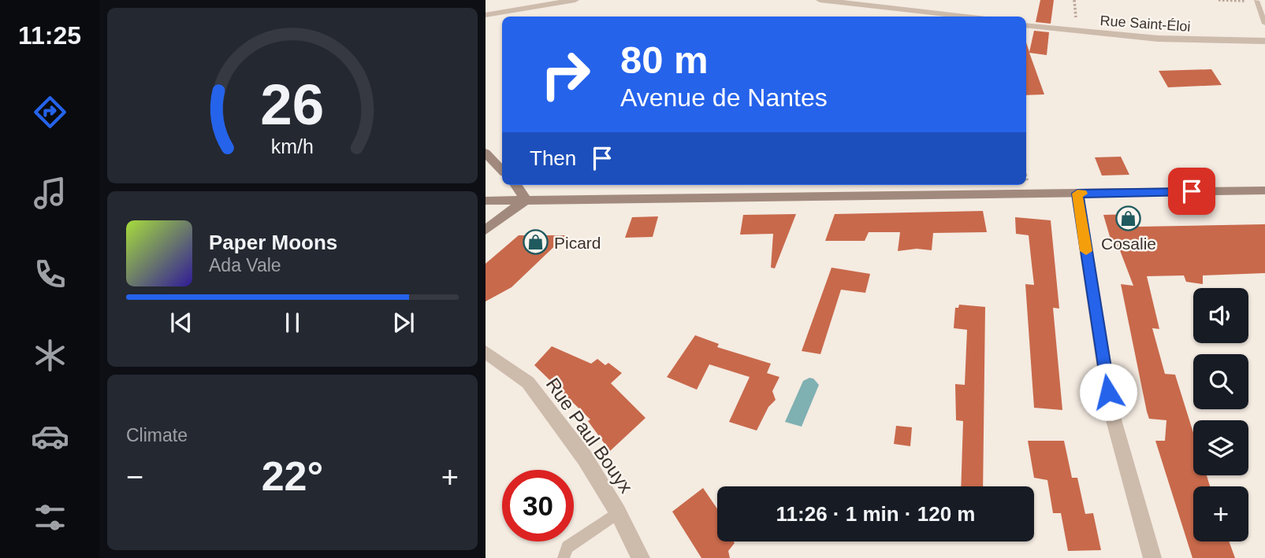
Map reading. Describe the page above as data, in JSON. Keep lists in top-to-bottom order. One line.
{"streets":{"street":["Rue Saint-Éloi","Rue Paul Bouyx"]},"places":{"shop":["Cosalie","Picard"]},"page":{"tabs":"11:25","turn":["80 m","Avenue de Nantes"],"then":"Then","song":["Paper Moons","Ada Vale"],"map_buttons":"+","tile":"Climate","heat":["−","22°","+"],"limit":"30","trip":"11:26 · 1 min · 120 m","gauge":["26","km/h"]}}
